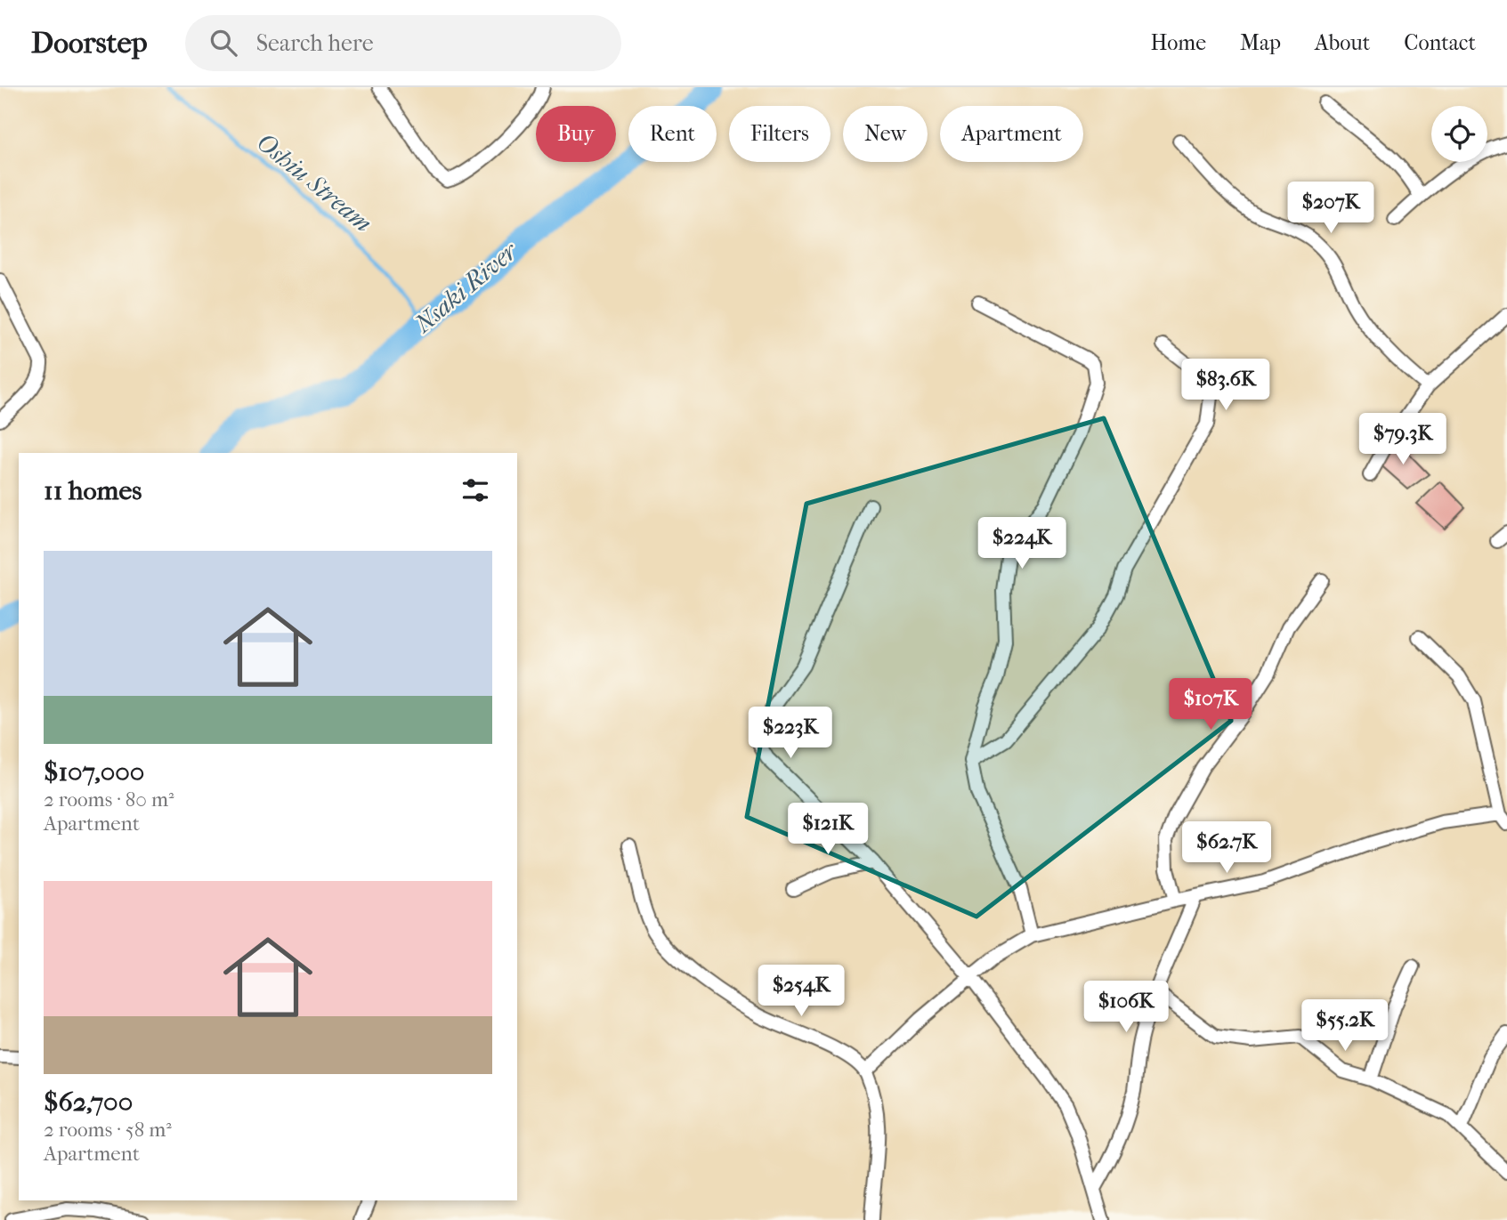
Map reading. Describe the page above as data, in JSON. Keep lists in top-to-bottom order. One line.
{"water":["Oshiu Stream","Nsaki River"],"page":{"header":"Doorstep","search":"Search here","nav":["Home","Map","About","Contact"],"chip":["Buy","Rent","Filters","New","Apartment"],"price":["$207K","$83.6K","$79.3K","$224K","$107K","$223K","$121K","$62.7K","$254K","$106K","$55.2K"],"heading":"11 homes","list":[{"name":"$107,000","note":"2 rooms · 80 m² · Apartment"},{"name":"$62,700","note":"2 rooms · 58 m² · Apartment"}]}}
